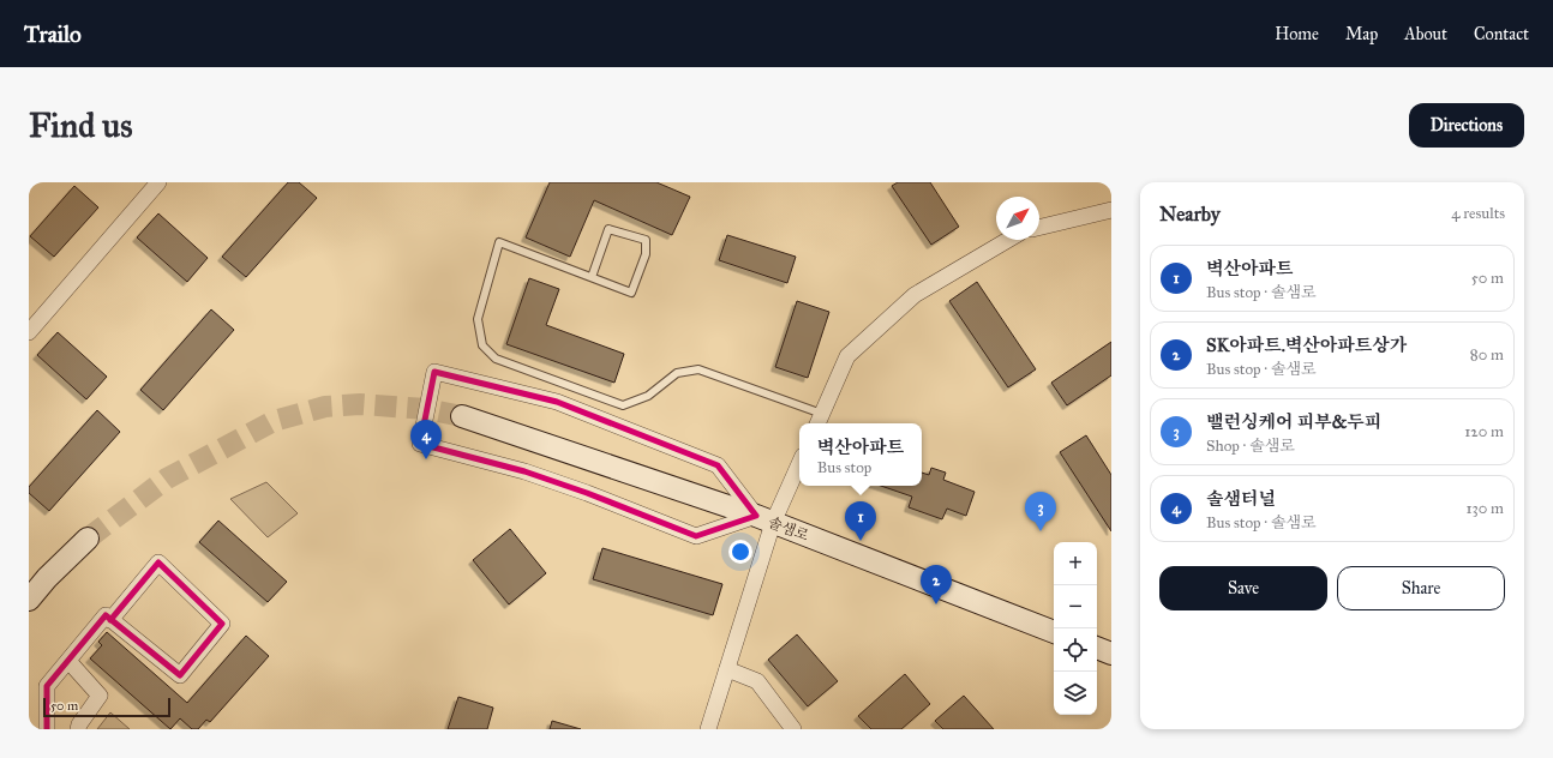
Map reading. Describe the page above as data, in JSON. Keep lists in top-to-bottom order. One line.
{"streets":{"main road":["솔샘로"]},"scale_bar":"50 m","north":"top right","page":{"header":"Trailo","nav":["Home","Map","About","Contact"],"buttons":["Directions",["Save","Share"]],"title":"Find us","heading":["Nearby","4 results"],"list":[{"mark":"1","name":"벽산아파트","note":"Bus stop · 솔샘로","value":"50 m"},{"mark":"2","name":"SK아파트.벽산아파트상가","note":"Bus stop · 솔샘로","value":"80 m"},{"mark":"3","name":"밸런싱케어 피부&두피","note":"Shop · 솔샘로","value":"120 m"},{"mark":"4","name":"솔샘터널","note":"Bus stop · 솔샘로","value":"130 m"}],"pins":["4","3","1","2"],"popup":["벽산아파트","Bus stop"],"map_buttons":["+","−"],"scale":"50 m"}}
